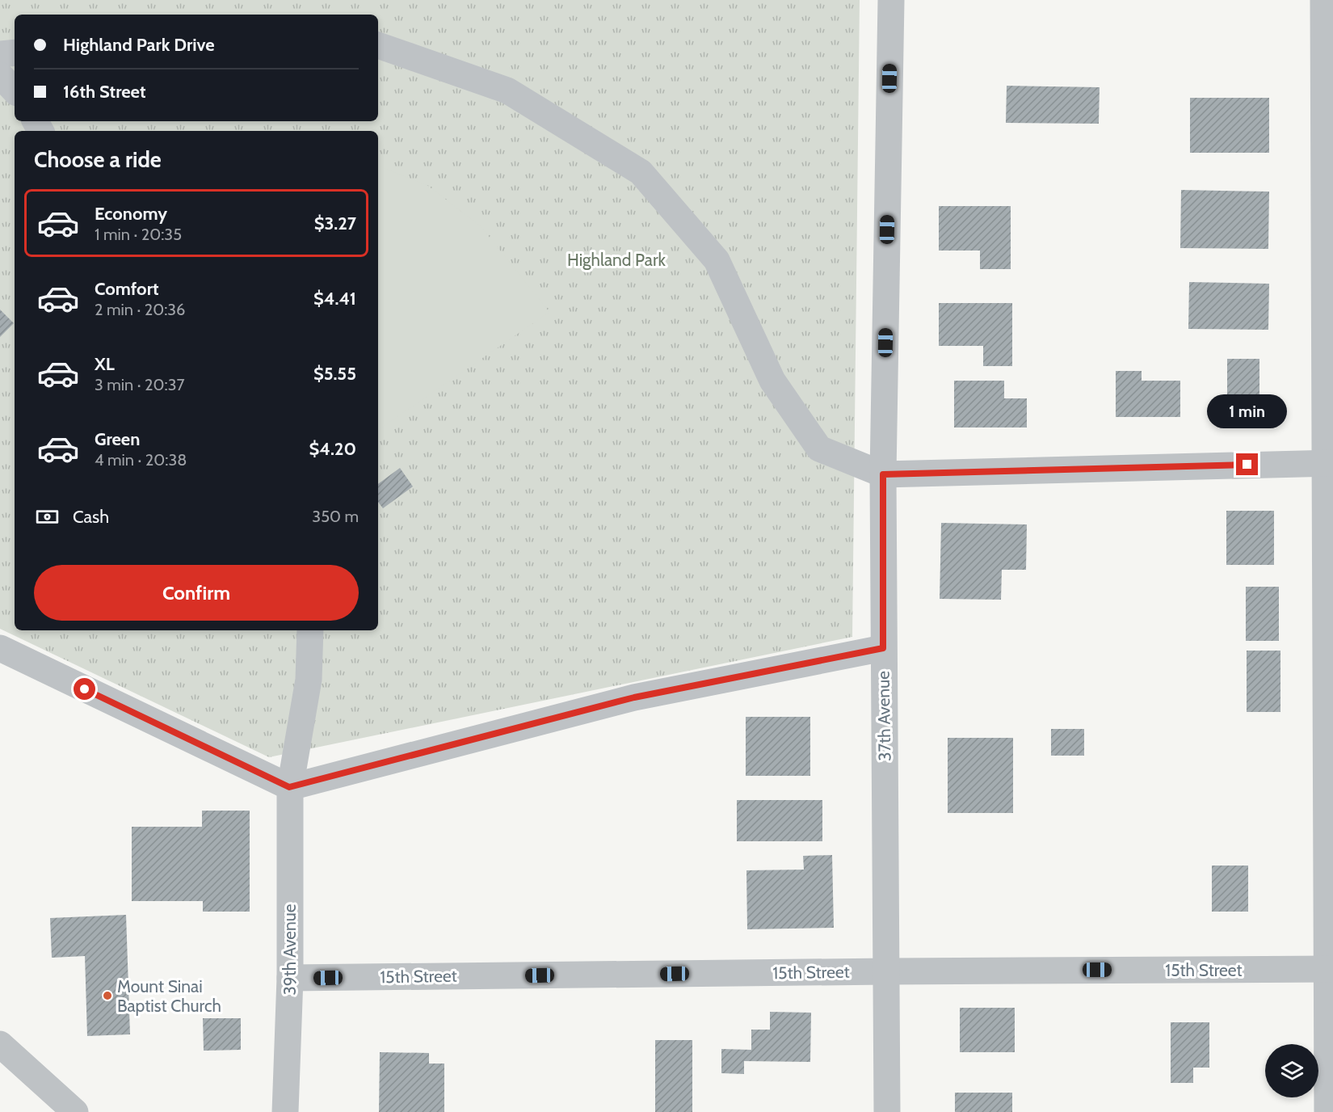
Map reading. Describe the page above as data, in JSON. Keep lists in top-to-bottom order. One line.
{"streets":{"street":["37th Avenue","39th Avenue","15th Street"]},"crossings":[["37th Avenue","15th Street"],["39th Avenue","15th Street"]],"parks":["Highland Park"],"places":["Mount Sinai Baptist Church"],"page":{"banner":["Highland Park Drive","16th Street"],"heading":"Choose a ride","list":[{"name":"Economy","note":"1 min · 20:35","value":"$3.27"},{"name":"Comfort","note":"2 min · 20:36","value":"$4.41"},{"name":"XL","note":"3 min · 20:37","value":"$5.55"},{"name":"Green","note":"4 min · 20:38","value":"$4.20"}],"bubble":"1 min","pay":["Cash","350 m"],"buttons":"Confirm"}}
